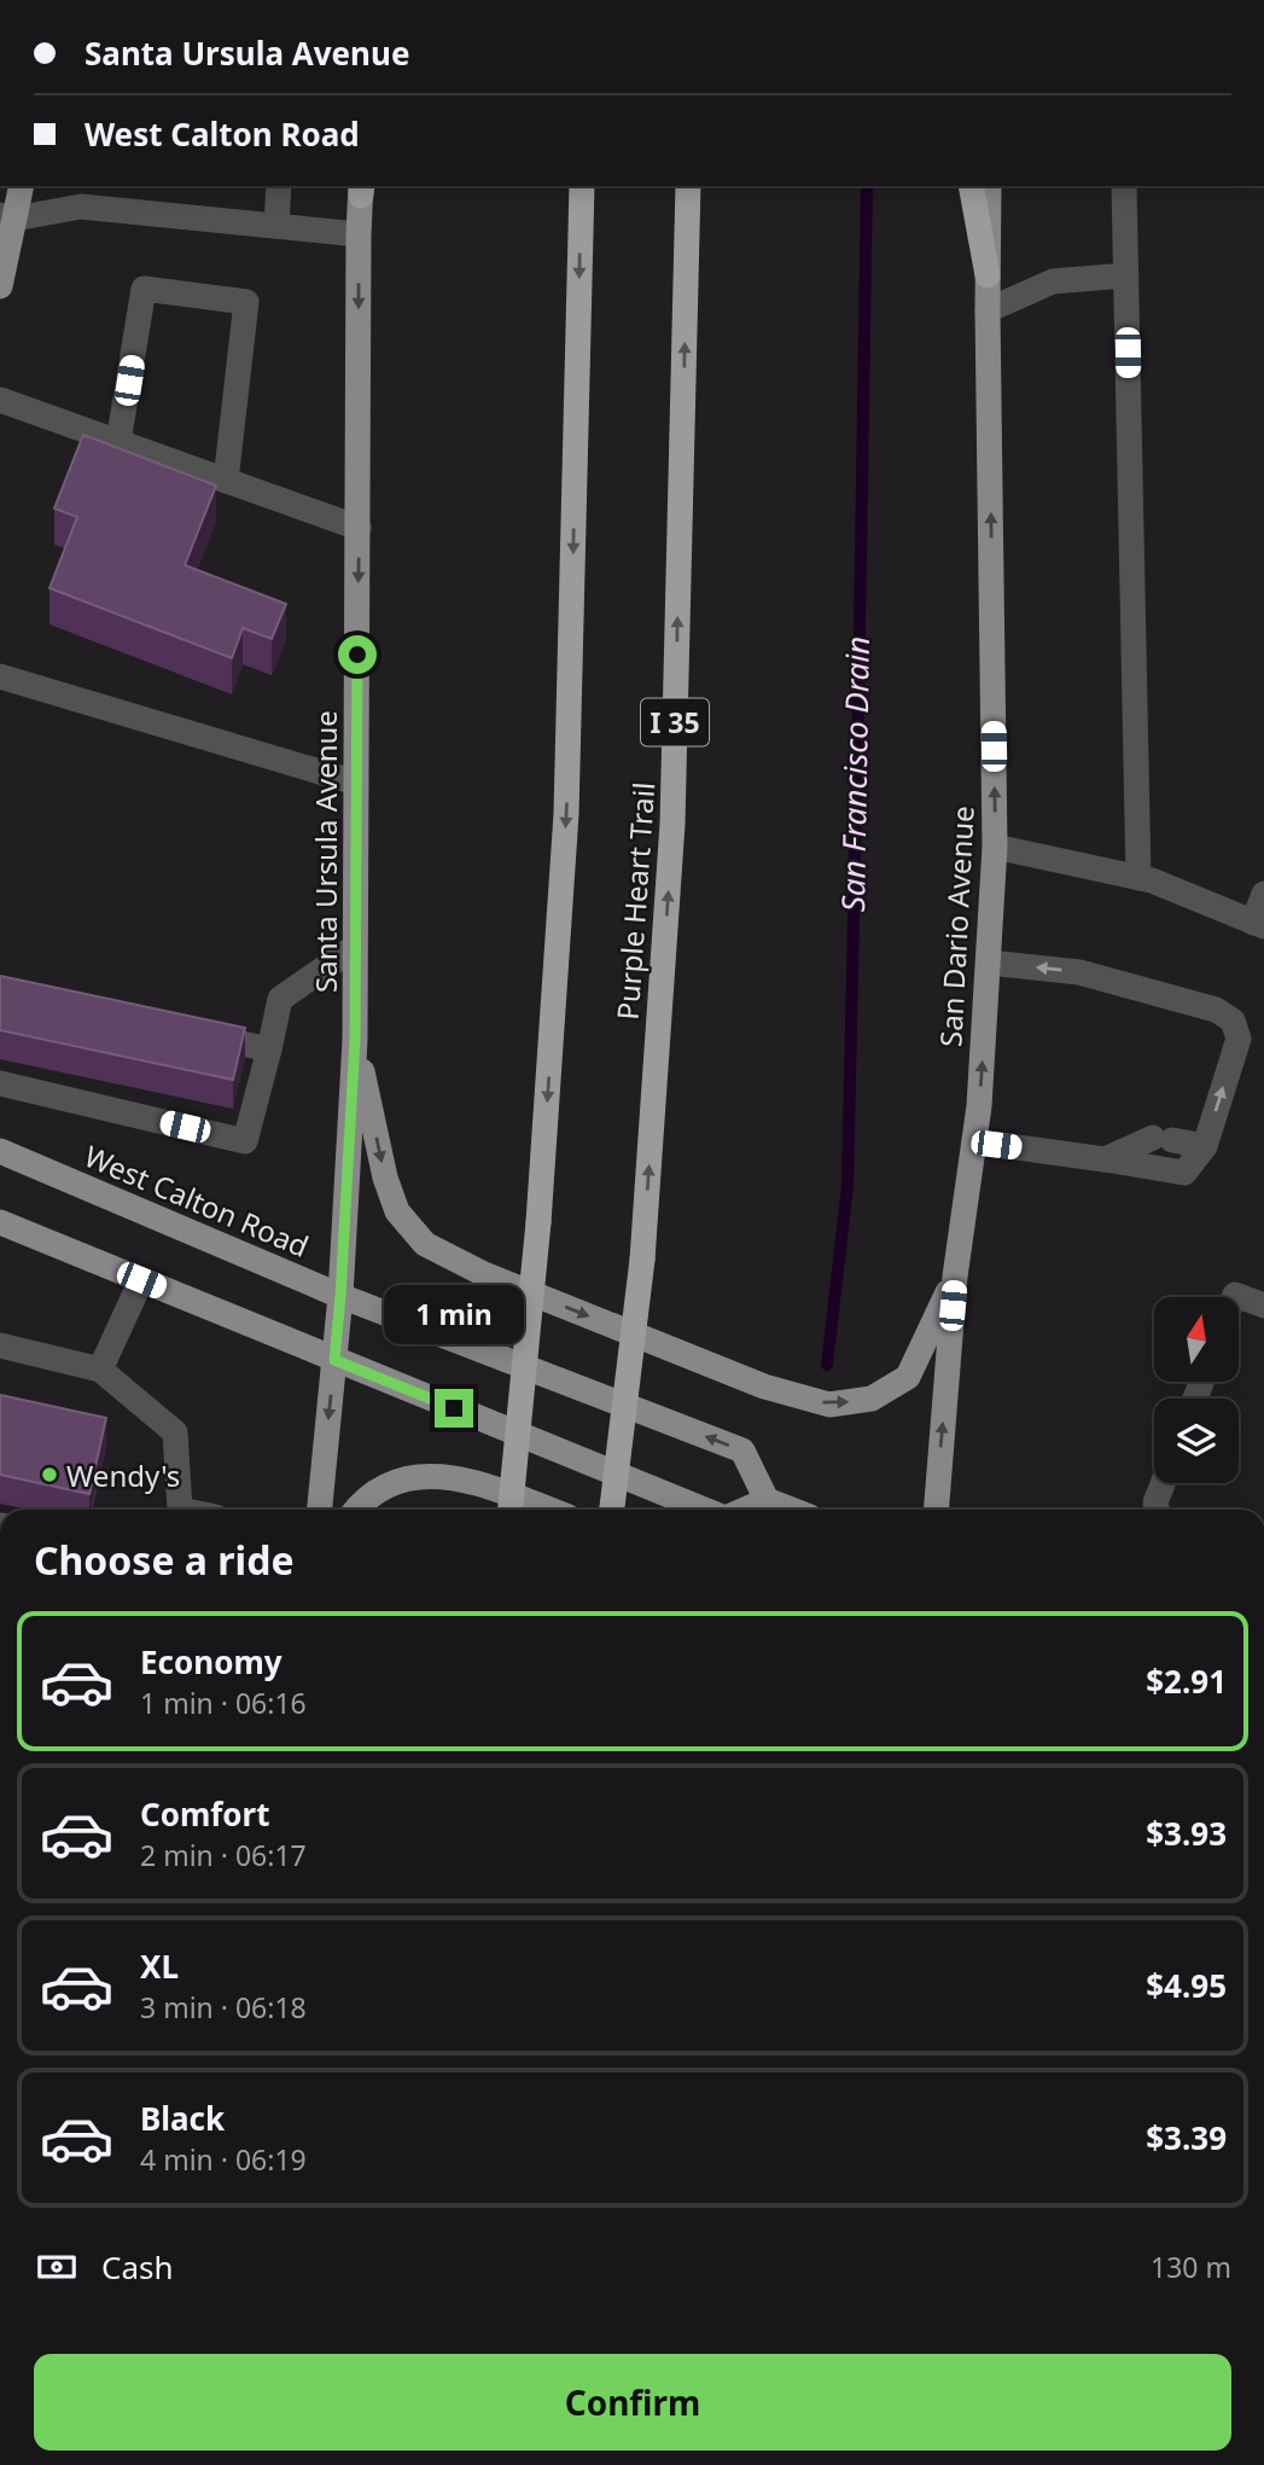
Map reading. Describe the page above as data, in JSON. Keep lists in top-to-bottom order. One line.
{"streets":{"highway":["I 35","Purple Heart Trail"],"main road":["Santa Ursula Avenue","San Dario Avenue","West Calton Road"]},"crossings":[["Santa Ursula Avenue","West Calton Road"]],"one_way":["Santa Ursula Avenue","San Dario Avenue"],"water":["San Francisco Drain"],"places":["Wendy's"],"north":"top","page":{"banner":["Santa Ursula Avenue","West Calton Road"],"bubble":"1 min","heading":"Choose a ride","list":[{"name":"Economy","note":"1 min · 06:16","value":"$2.91"},{"name":"Comfort","note":"2 min · 06:17","value":"$3.93"},{"name":"XL","note":"3 min · 06:18","value":"$4.95"},{"name":"Black","note":"4 min · 06:19","value":"$3.39"}],"pay":["Cash","130 m"],"buttons":"Confirm"}}
